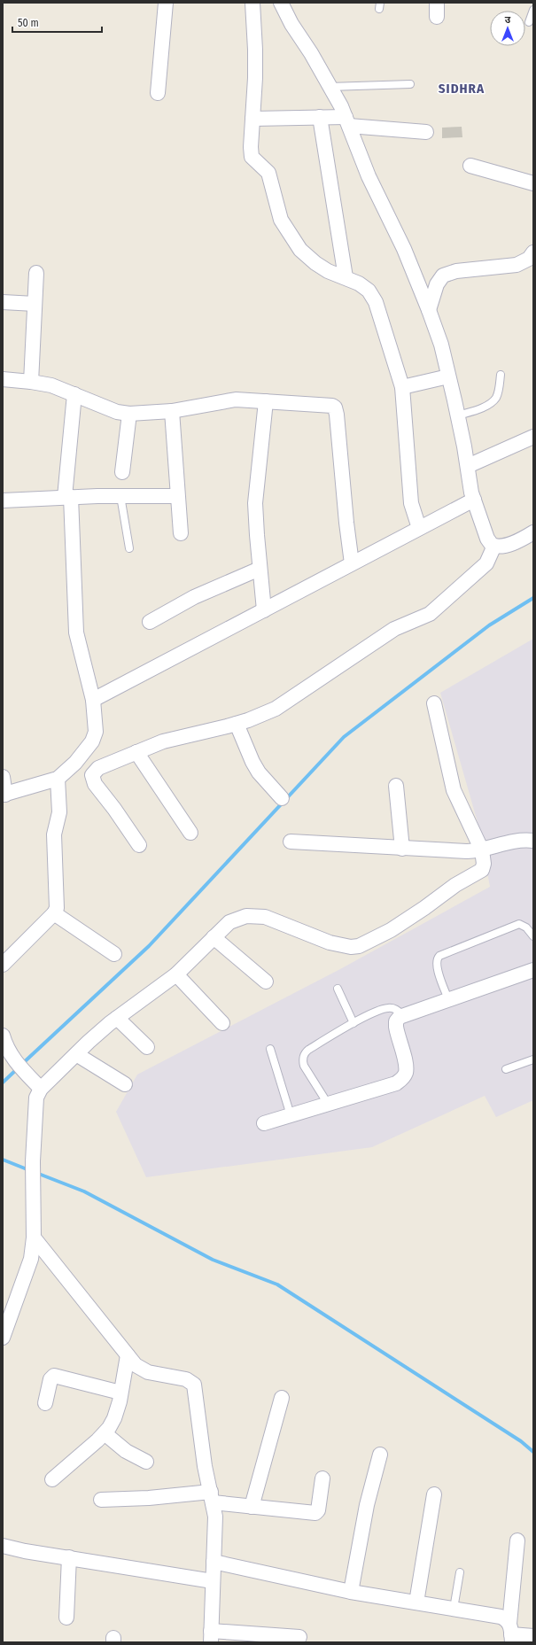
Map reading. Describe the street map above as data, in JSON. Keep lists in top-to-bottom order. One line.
{"districts":["SIDHRA"],"scale_bar":"50 m","north":"top"}
